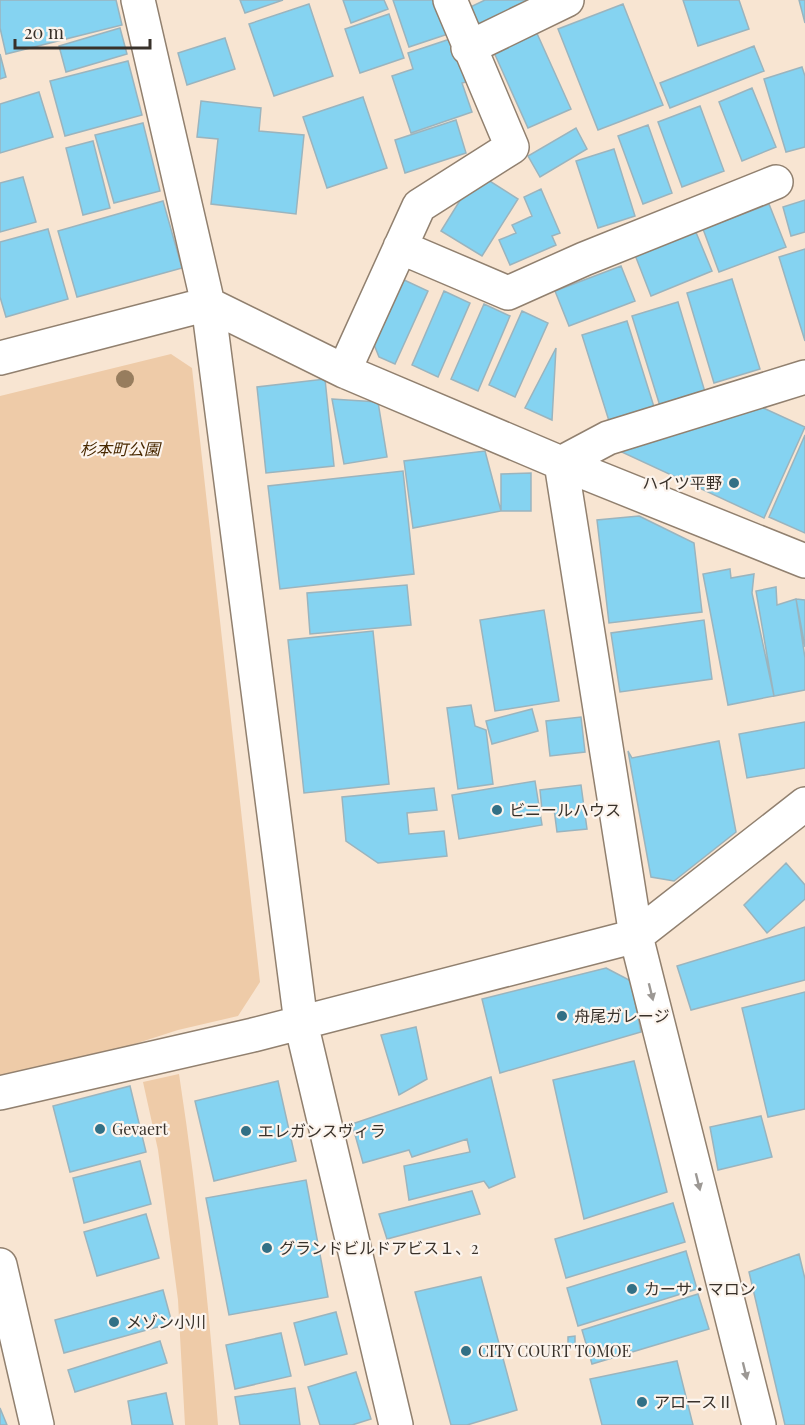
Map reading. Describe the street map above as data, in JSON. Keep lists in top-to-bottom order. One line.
{"parks":["杉本町公園"],"places":["ハイツ平野","ビニールハウス","舟尾ガレージ","Gevaert","エレガンスヴィラ","グランドビルドアビス１、2","カーサ・マロン","メゾン小川","CITY COURT TOMOE","アロースⅡ"],"scale_bar":"20 m"}
